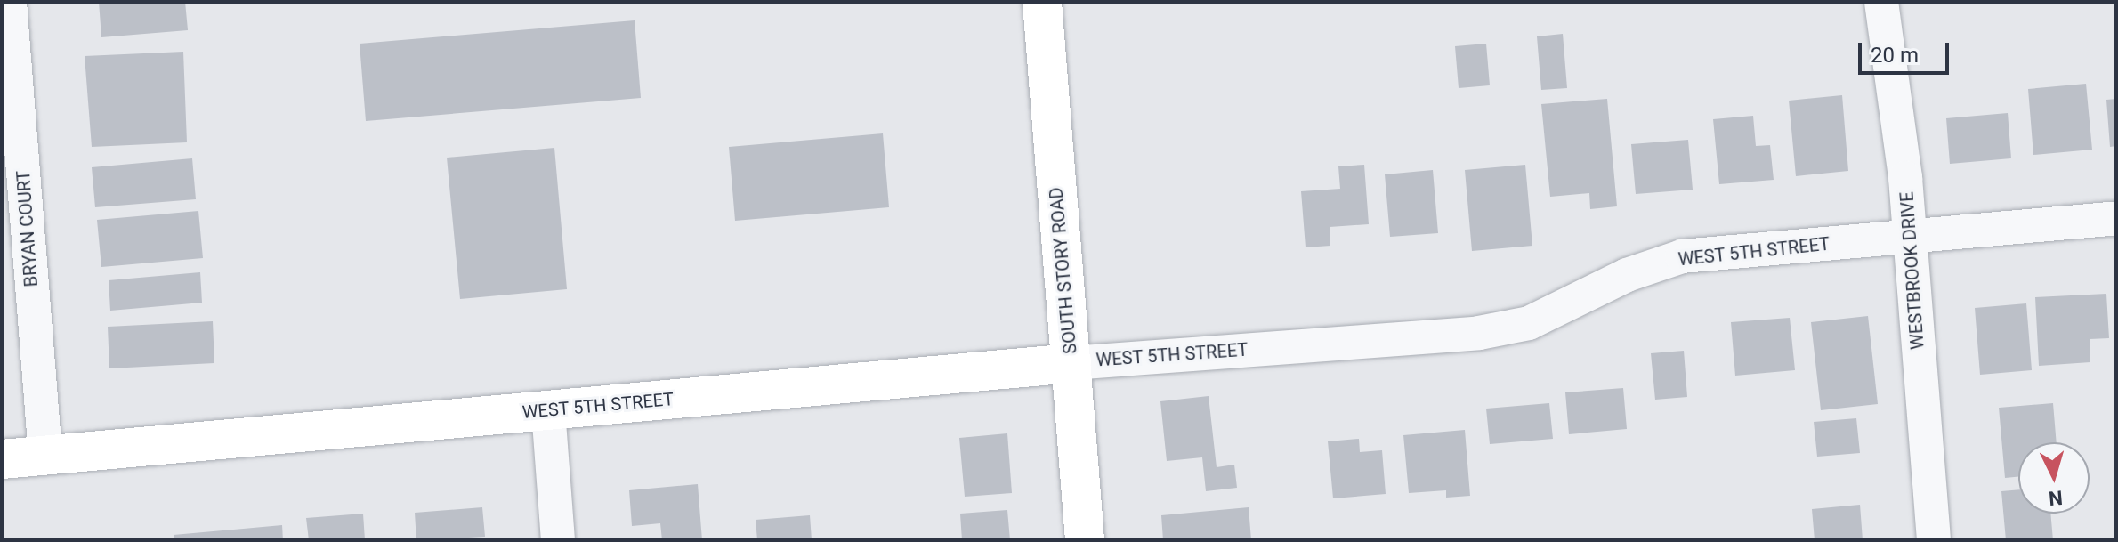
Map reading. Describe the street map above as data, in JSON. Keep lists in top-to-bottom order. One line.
{"streets":{"street":["BRYAN COURT","WEST 5TH STREET","SOUTH STORY ROAD","WESTBROOK DRIVE"]},"crossings":[["BRYAN COURT","WEST 5TH STREET"],["WEST 5TH STREET","SOUTH STORY ROAD"],["WEST 5TH STREET","WESTBROOK DRIVE"]],"scale_bar":"20 m","north":"bottom"}
